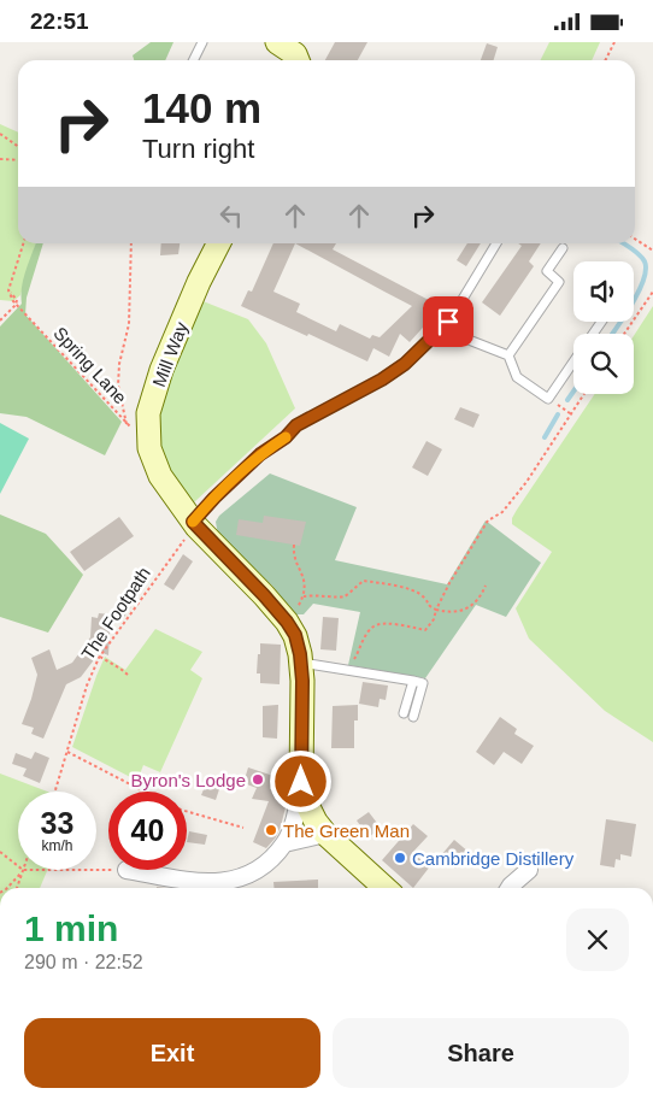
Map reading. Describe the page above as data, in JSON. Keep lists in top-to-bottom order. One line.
{"streets":{"street":["Mill Way"],"path":["Spring Lane","The Footpath"]},"crossings":[["Mill Way","Spring Lane"],["Mill Way","The Footpath"]],"places":["Byron's Lodge","The Green Man","Cambridge Distillery"],"page":{"status":"22:51","turn":["140 m","Turn right"],"speed":"33 km/h","limit":"40","heading":["1 min","290 m · 22:52"],"buttons":["Exit","Share"]}}
